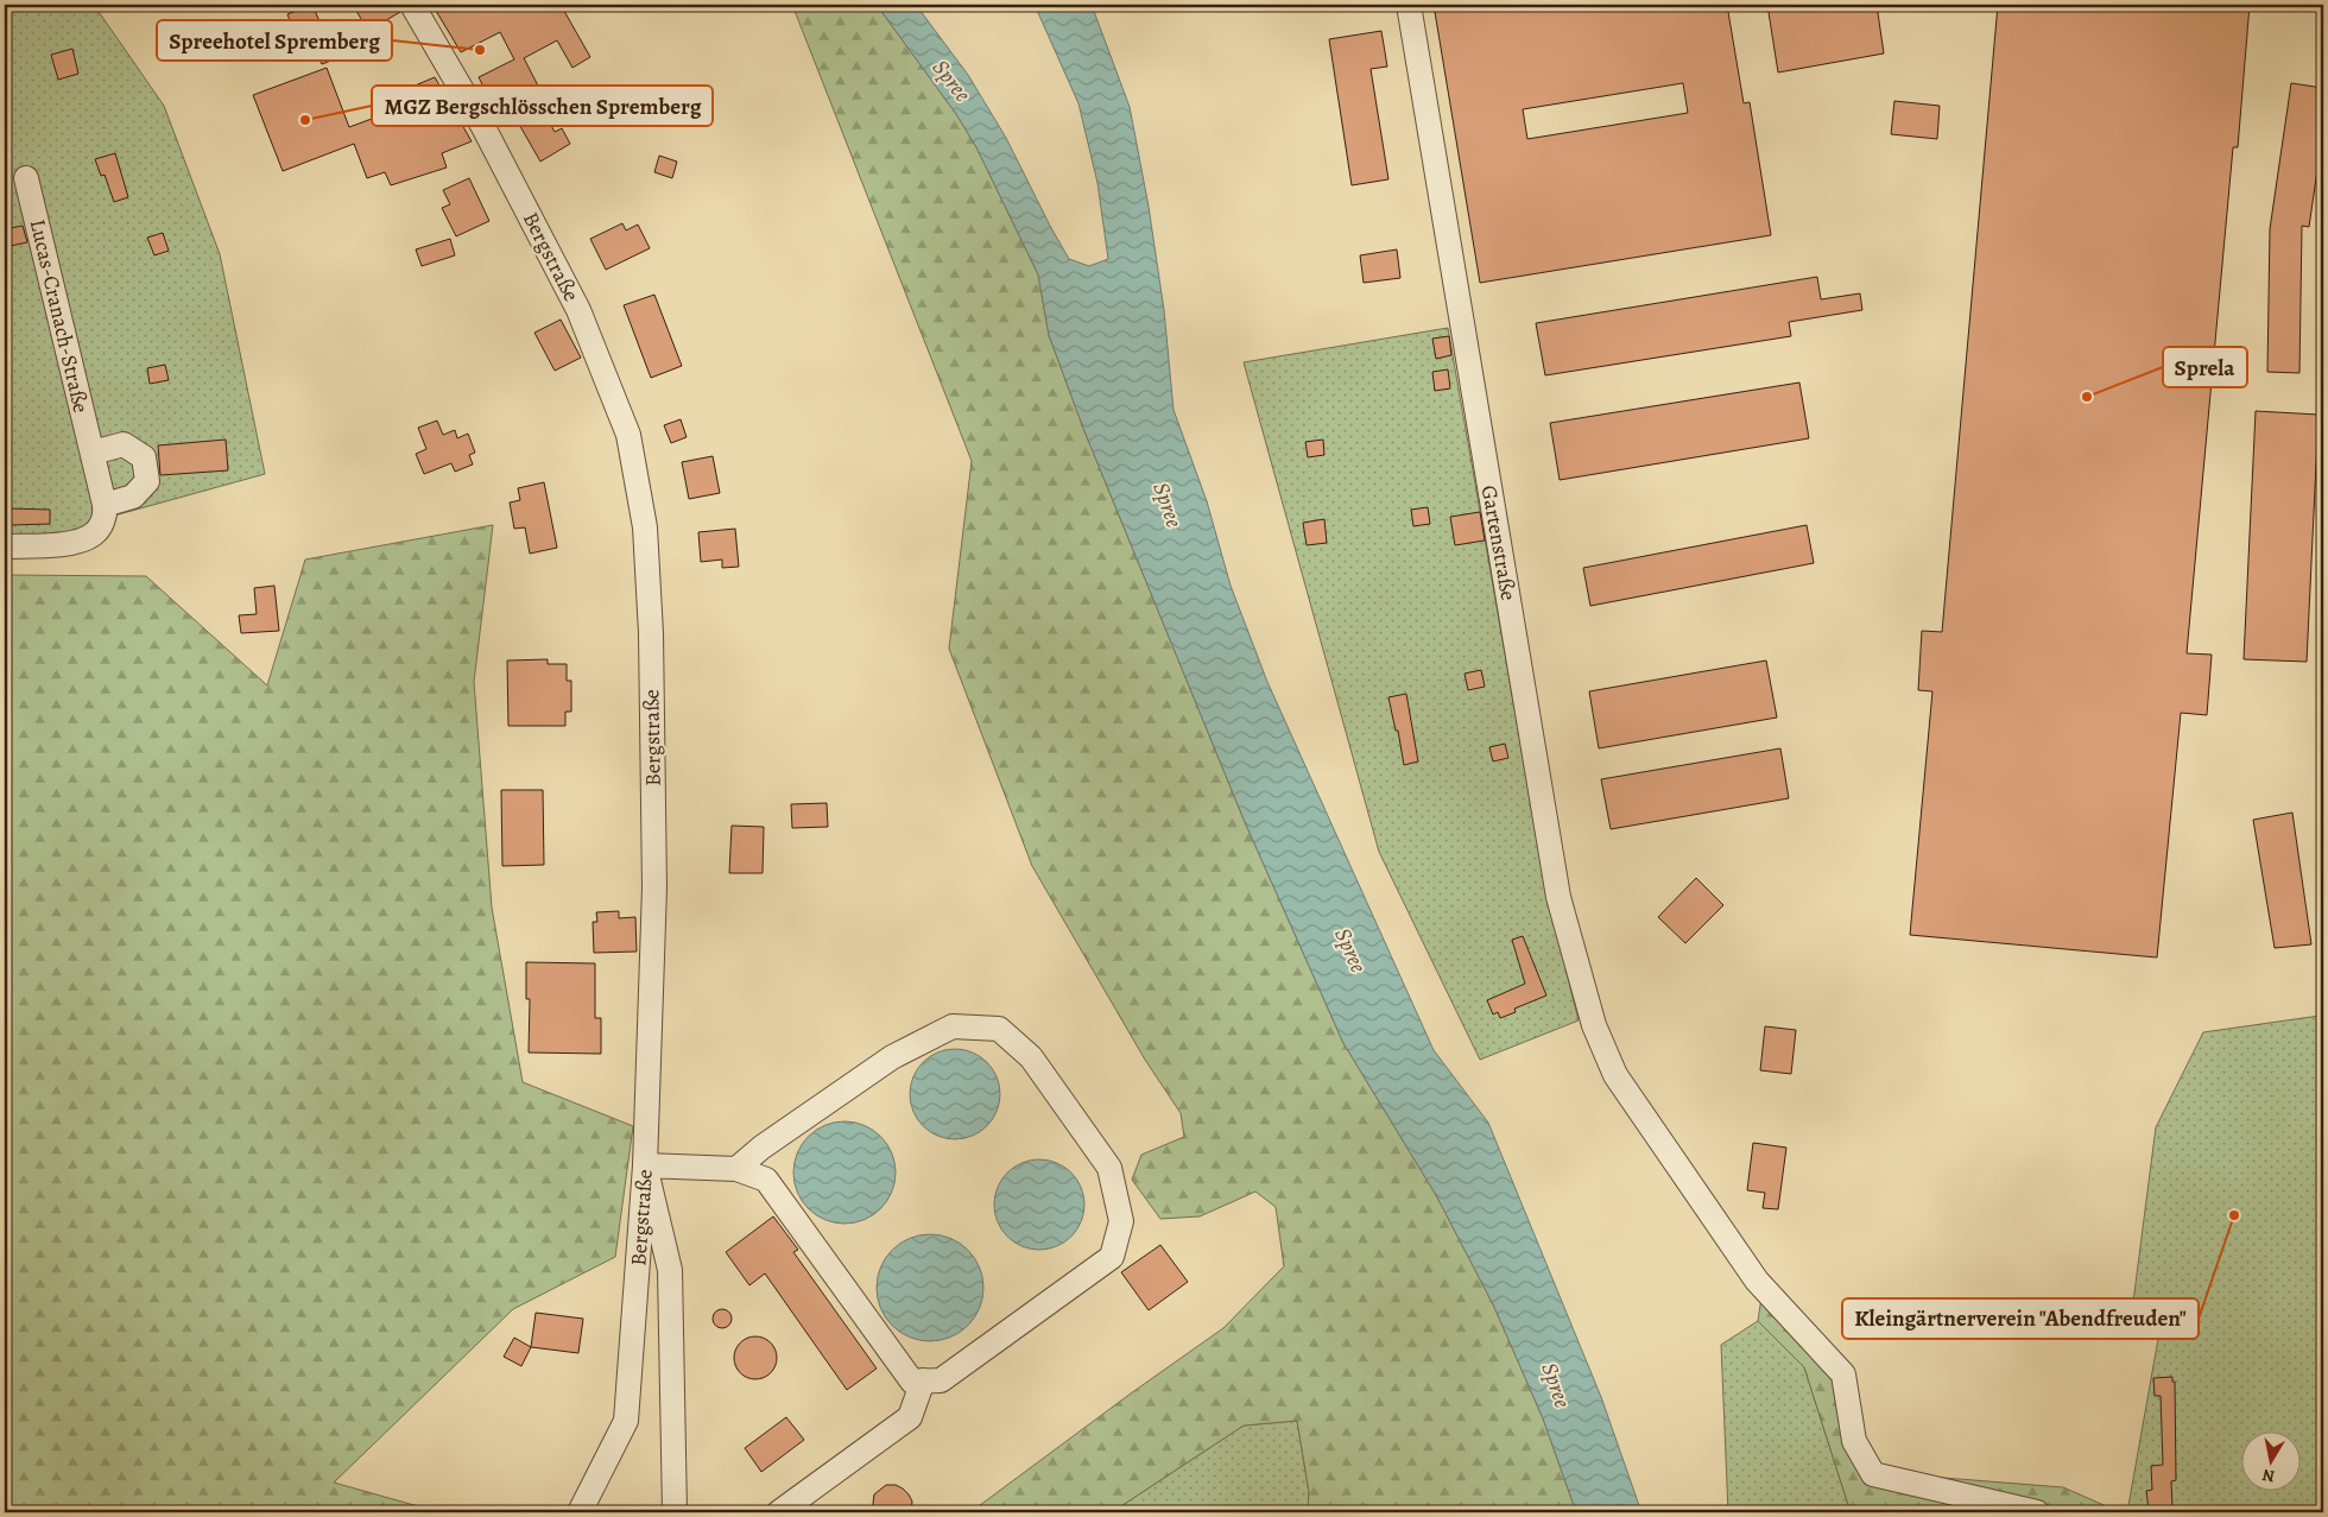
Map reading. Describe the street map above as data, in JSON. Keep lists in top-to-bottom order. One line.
{"streets":{"street":["Bergstraße","Lucas-Cranach-Straße","Gartenstraße"]},"water":["Spree"],"places":["Spreehotel Spremberg","MGZ Bergschlösschen Spremberg","Sprela","Kleingärtnerverein \"Abendfreuden\""],"north":"bottom"}
